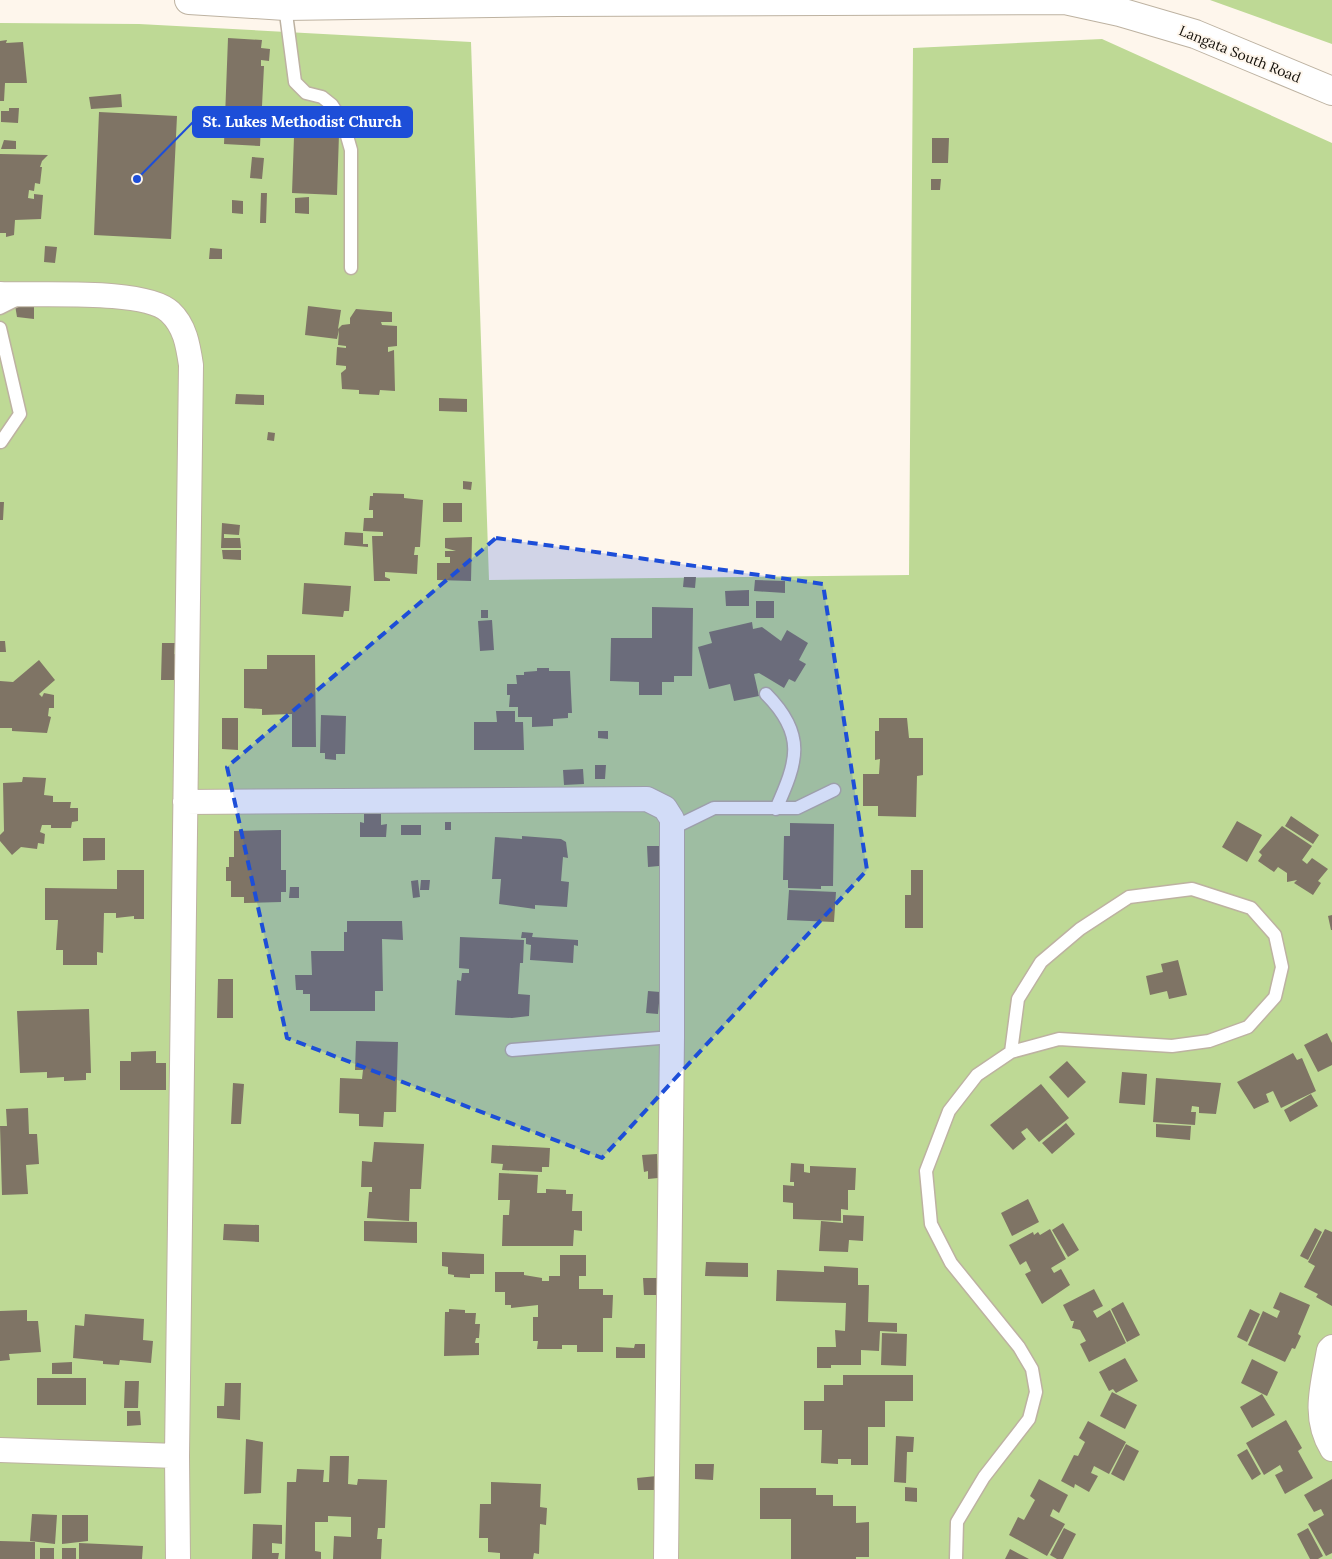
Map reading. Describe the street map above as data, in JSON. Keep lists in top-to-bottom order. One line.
{"streets":{"street":["Langata South Road"]},"places":["St. Lukes Methodist Church"]}
